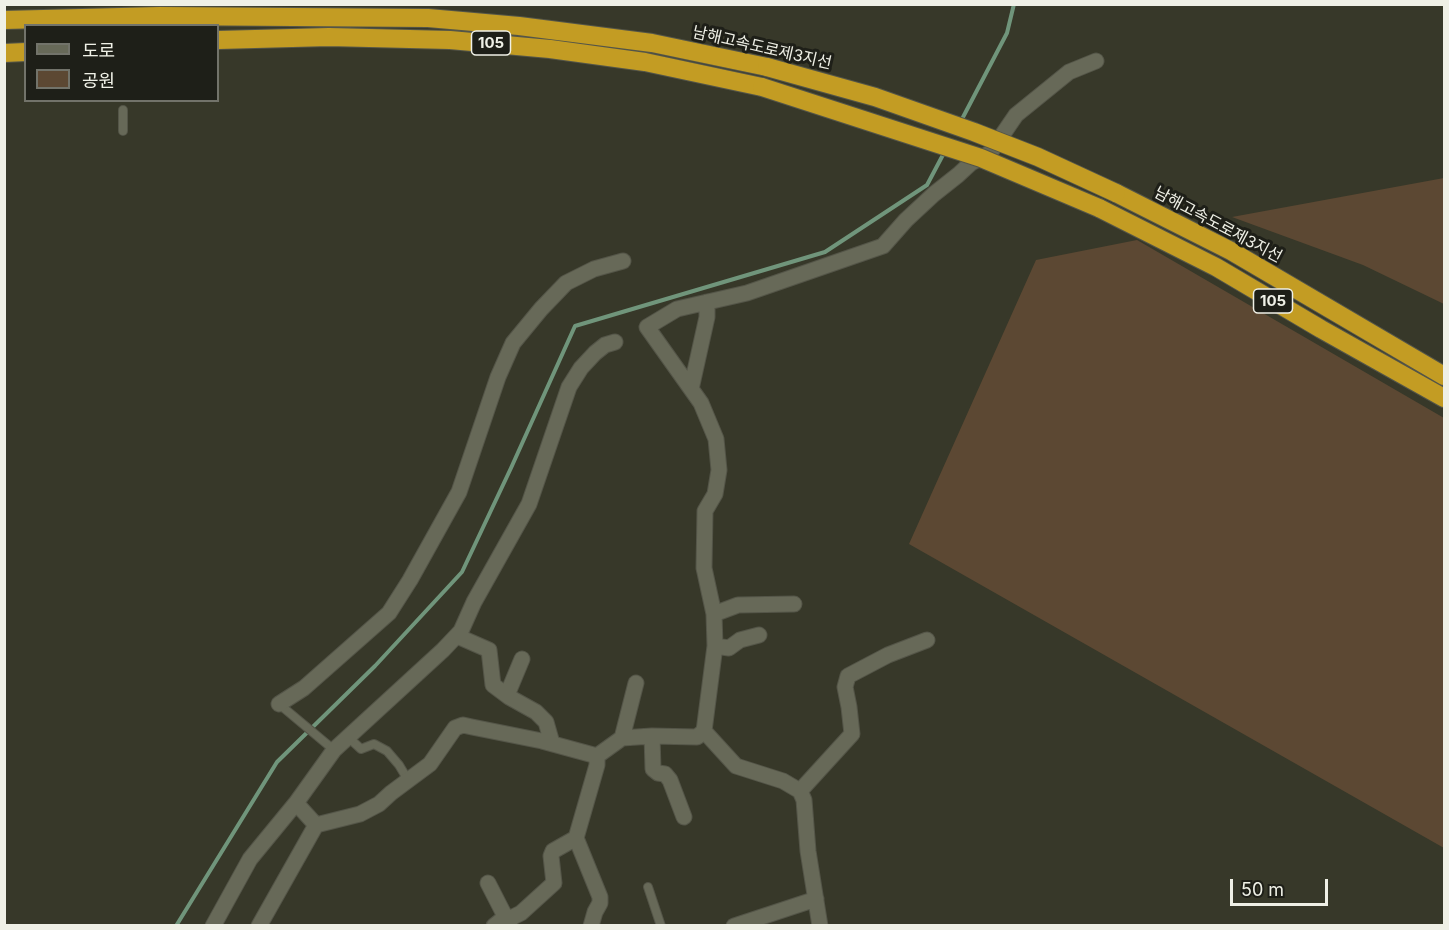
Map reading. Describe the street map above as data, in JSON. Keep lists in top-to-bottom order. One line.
{"streets":{"highway":["105","남해고속도로제3지선"]},"legend":["도로","공원"],"scale_bar":"50 m"}
